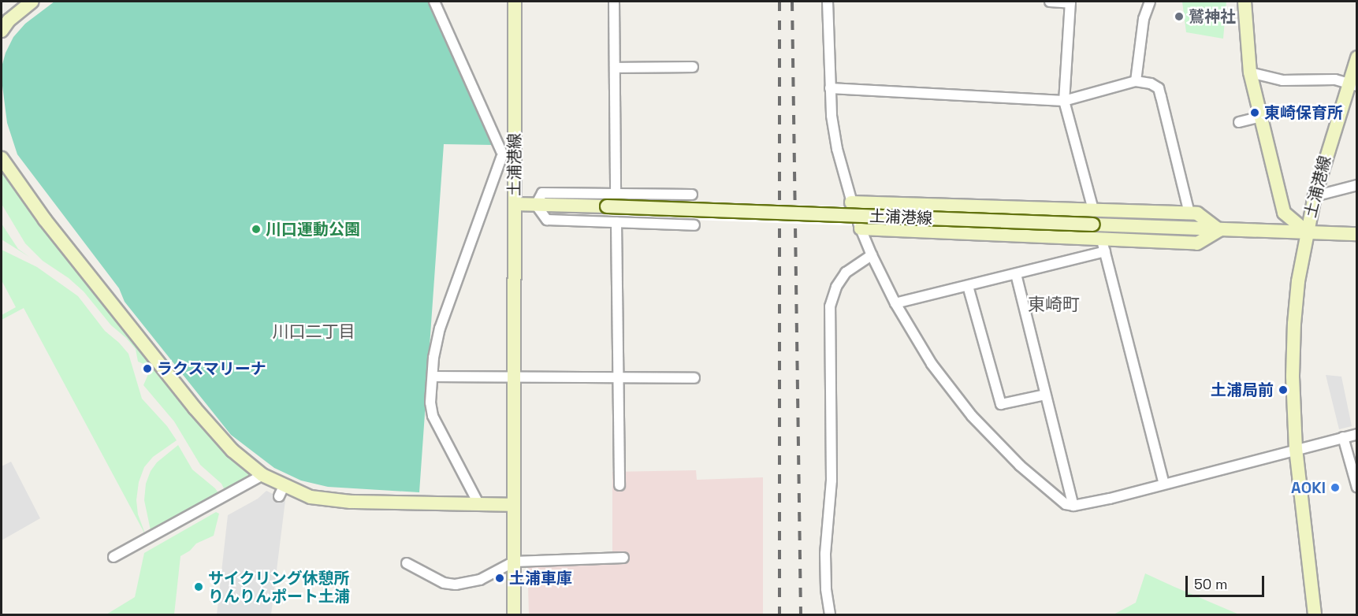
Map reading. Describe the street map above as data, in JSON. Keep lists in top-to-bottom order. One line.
{"streets":{"main road":["土浦港線"]},"districts":["東崎町","川口二丁目"],"places":["鷲神社","東崎保育所","川口運動公園","ラクスマリーナ","土浦局前","AOKI","土浦車庫","サイクリング休憩所 りんりんポート土浦"],"scale_bar":"50 m"}
